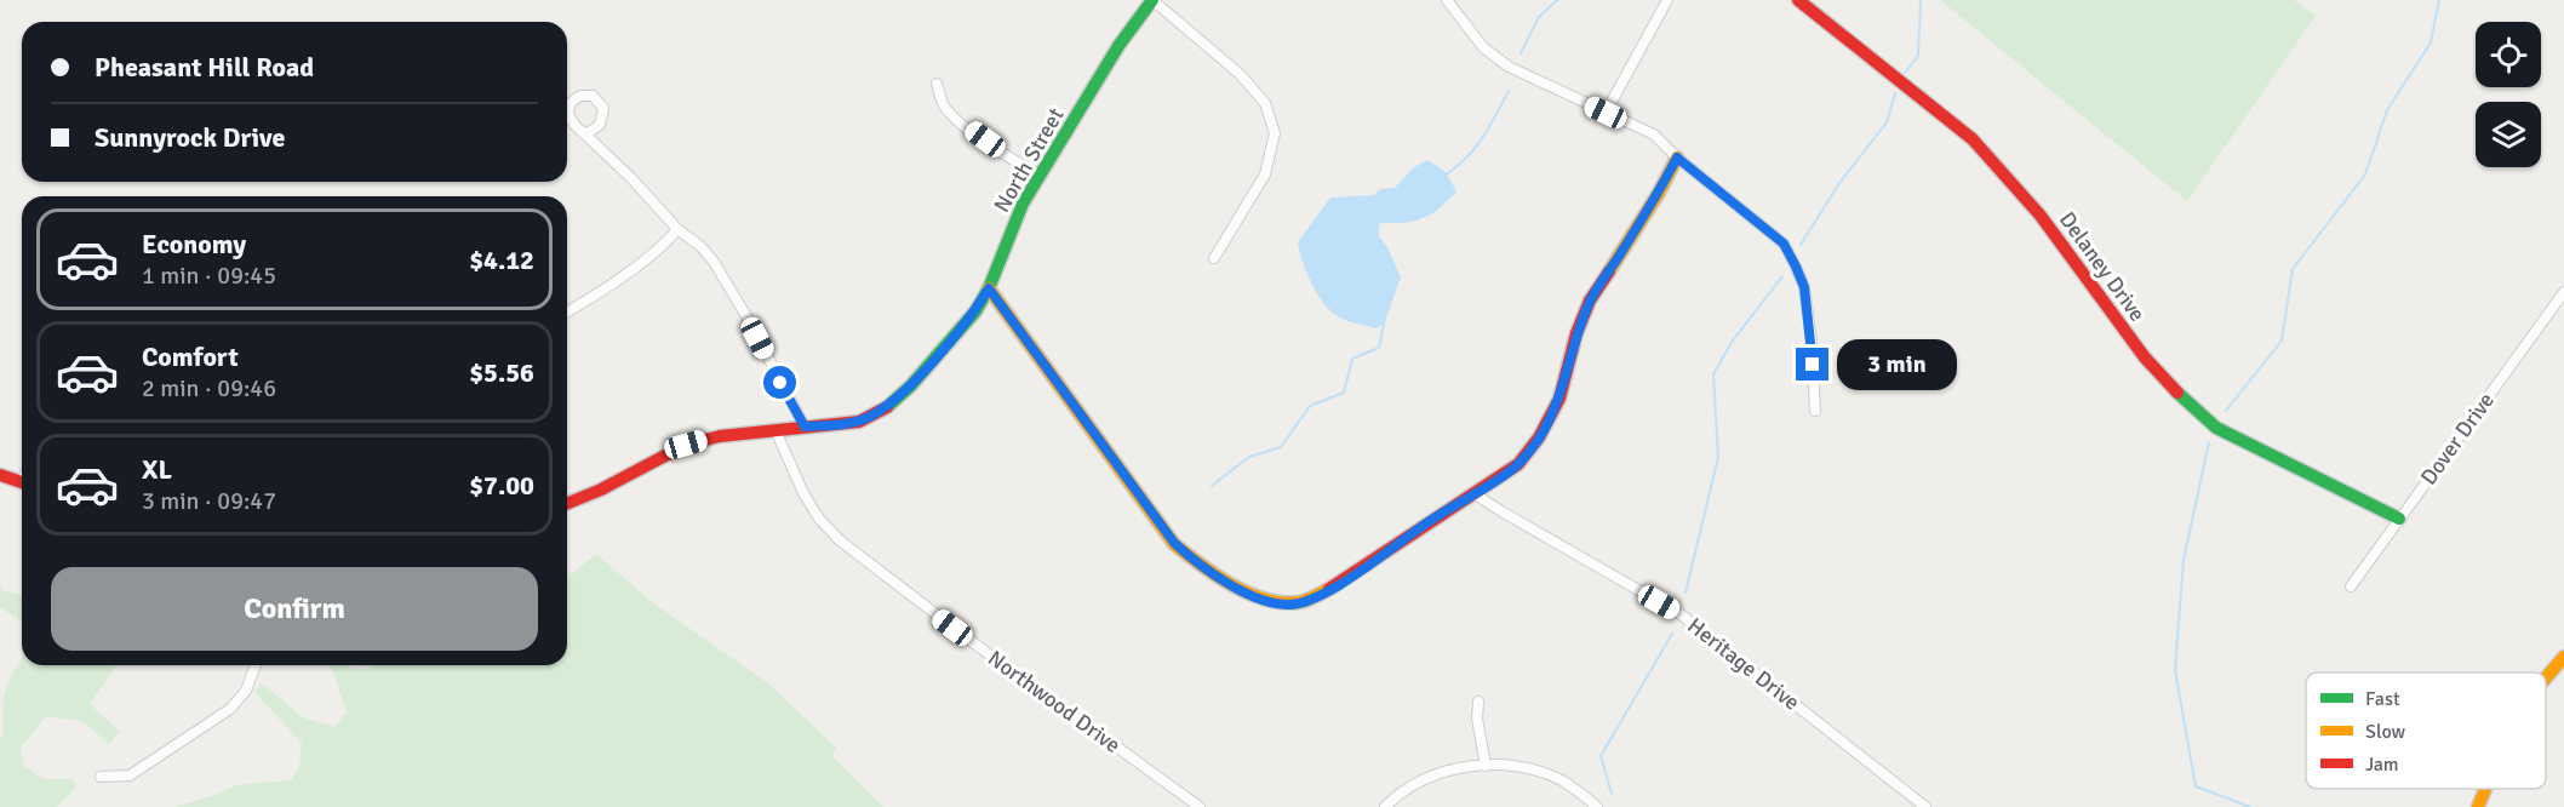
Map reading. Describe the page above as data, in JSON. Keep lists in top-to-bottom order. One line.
{"streets":{"street":["North Street","Delaney Drive","Dover Drive","Heritage Drive","Northwood Drive"]},"crossings":[["North Street","Northwood Drive"],["Delaney Drive","Dover Drive"]],"legend":["Fast","Slow","Jam"],"page":{"banner":["Pheasant Hill Road","Sunnyrock Drive"],"list":[{"name":"Economy","note":"1 min · 09:45","value":"$4.12"},{"name":"Comfort","note":"2 min · 09:46","value":"$5.56"},{"name":"XL","note":"3 min · 09:47","value":"$7.00"}],"bubble":"3 min","buttons":"Confirm"}}
